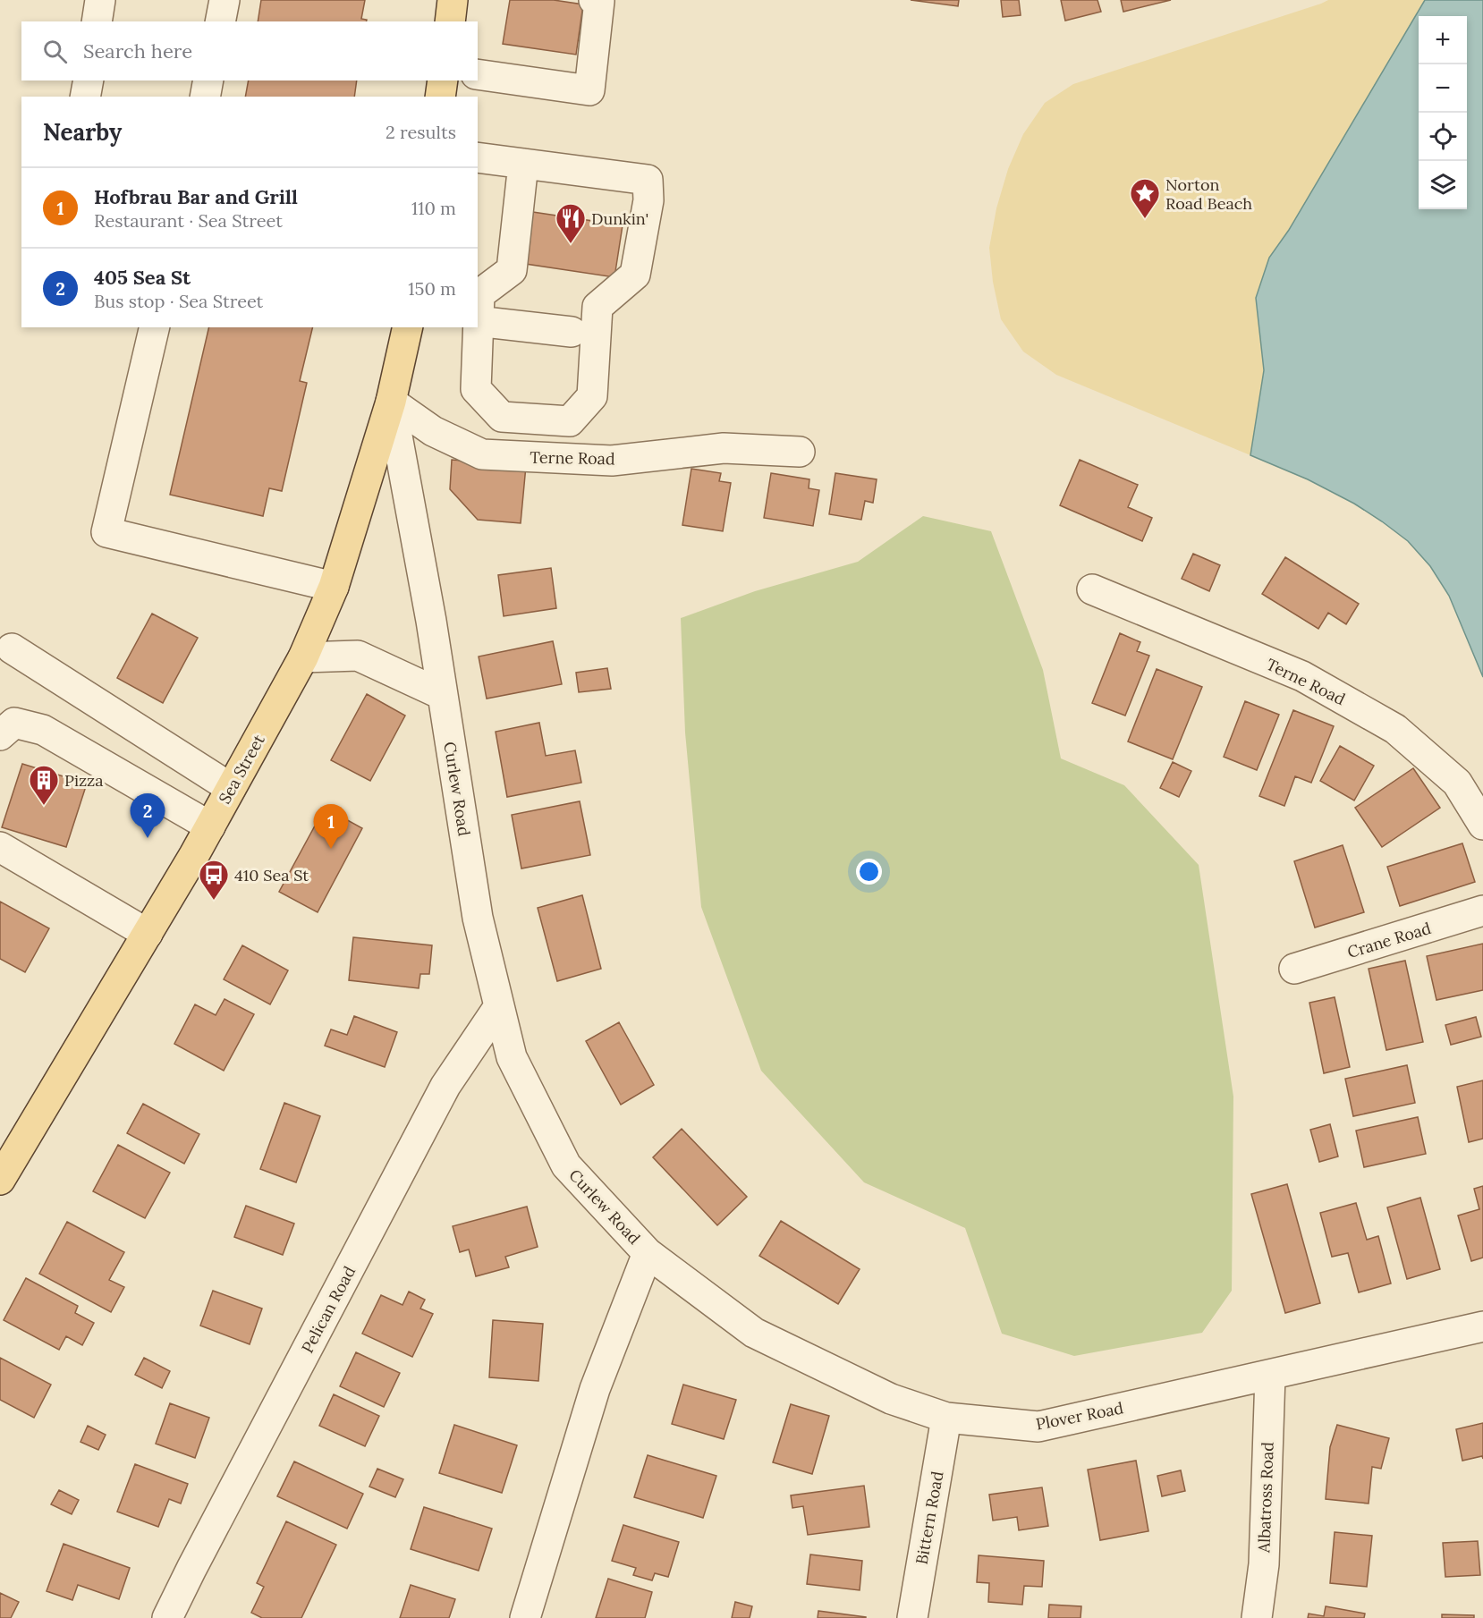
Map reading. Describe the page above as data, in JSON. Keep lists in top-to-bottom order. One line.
{"streets":{"main road":["Sea Street"],"street":["Terne Road","Curlew Road","Crane Road","Pelican Road","Plover Road","Albatross Road","Bittern Road"]},"crossings":[["Terne Road","Sea Street"],["Terne Road","Curlew Road"],["Sea Street","Curlew Road"],["Curlew Road","Pelican Road"],["Curlew Road","Plover Road"],["Plover Road","Albatross Road"],["Plover Road","Bittern Road"]],"places":{"place":["Norton Road Beach"],"restaurant":["Dunkin'"],"building":["Pizza"],"bus stop":["410 Sea St"]},"page":{"map_buttons":["+","−"],"search":"Search here","heading":["Nearby","2 results"],"list":[{"mark":"1","name":"Hofbrau Bar and Grill","note":"Restaurant · Sea Street","value":"110 m"},{"mark":"2","name":"405 Sea St","note":"Bus stop · Sea Street","value":"150 m"}],"pins":["2","1"]}}
